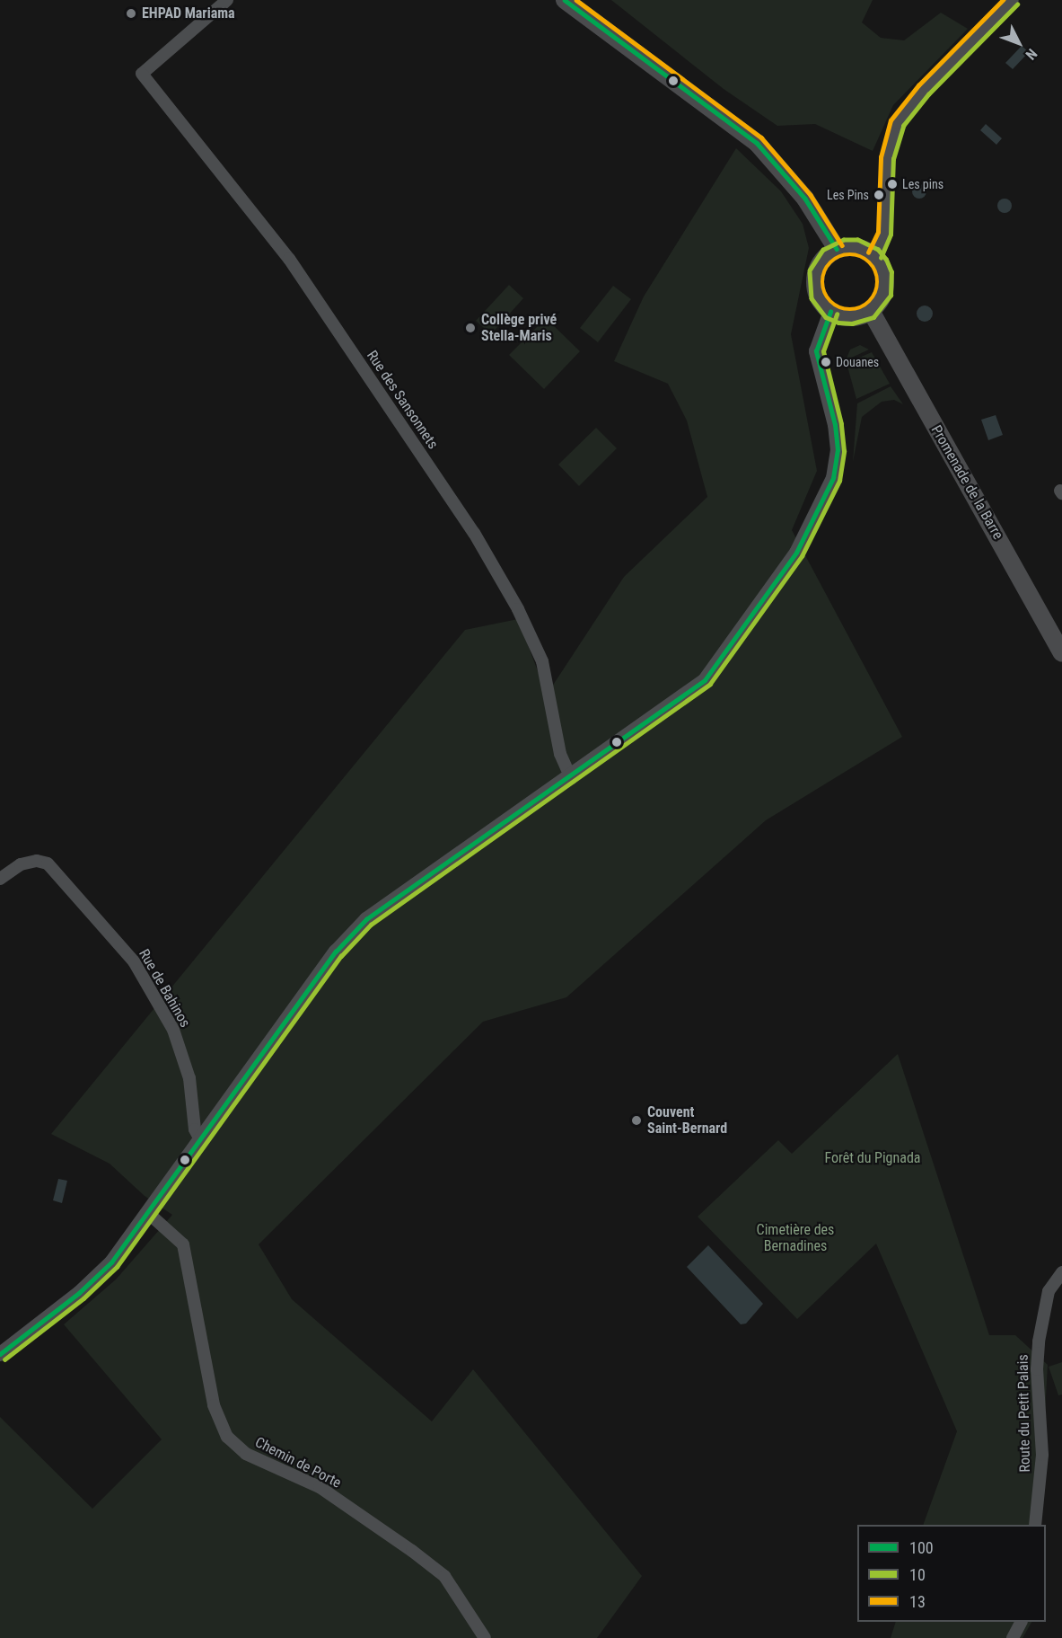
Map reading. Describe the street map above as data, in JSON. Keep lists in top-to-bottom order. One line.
{"streets":{"main road":["Promenade de la Barre"],"street":["Rue des Sansonnets","Rue de Bahinos","Route du Petit Palais","Chemin de Porte"]},"parks":["Forêt du Pignada","Cimetière des Bernadines"],"places":["EHPAD Mariama","Les pins","Les Pins","Collège privé Stella-Maris","Douanes","Couvent Saint-Bernard"],"lines":["transit line 100","transit line 13","transit line 10"],"legend":["100","10","13"],"north":"bottom right"}
